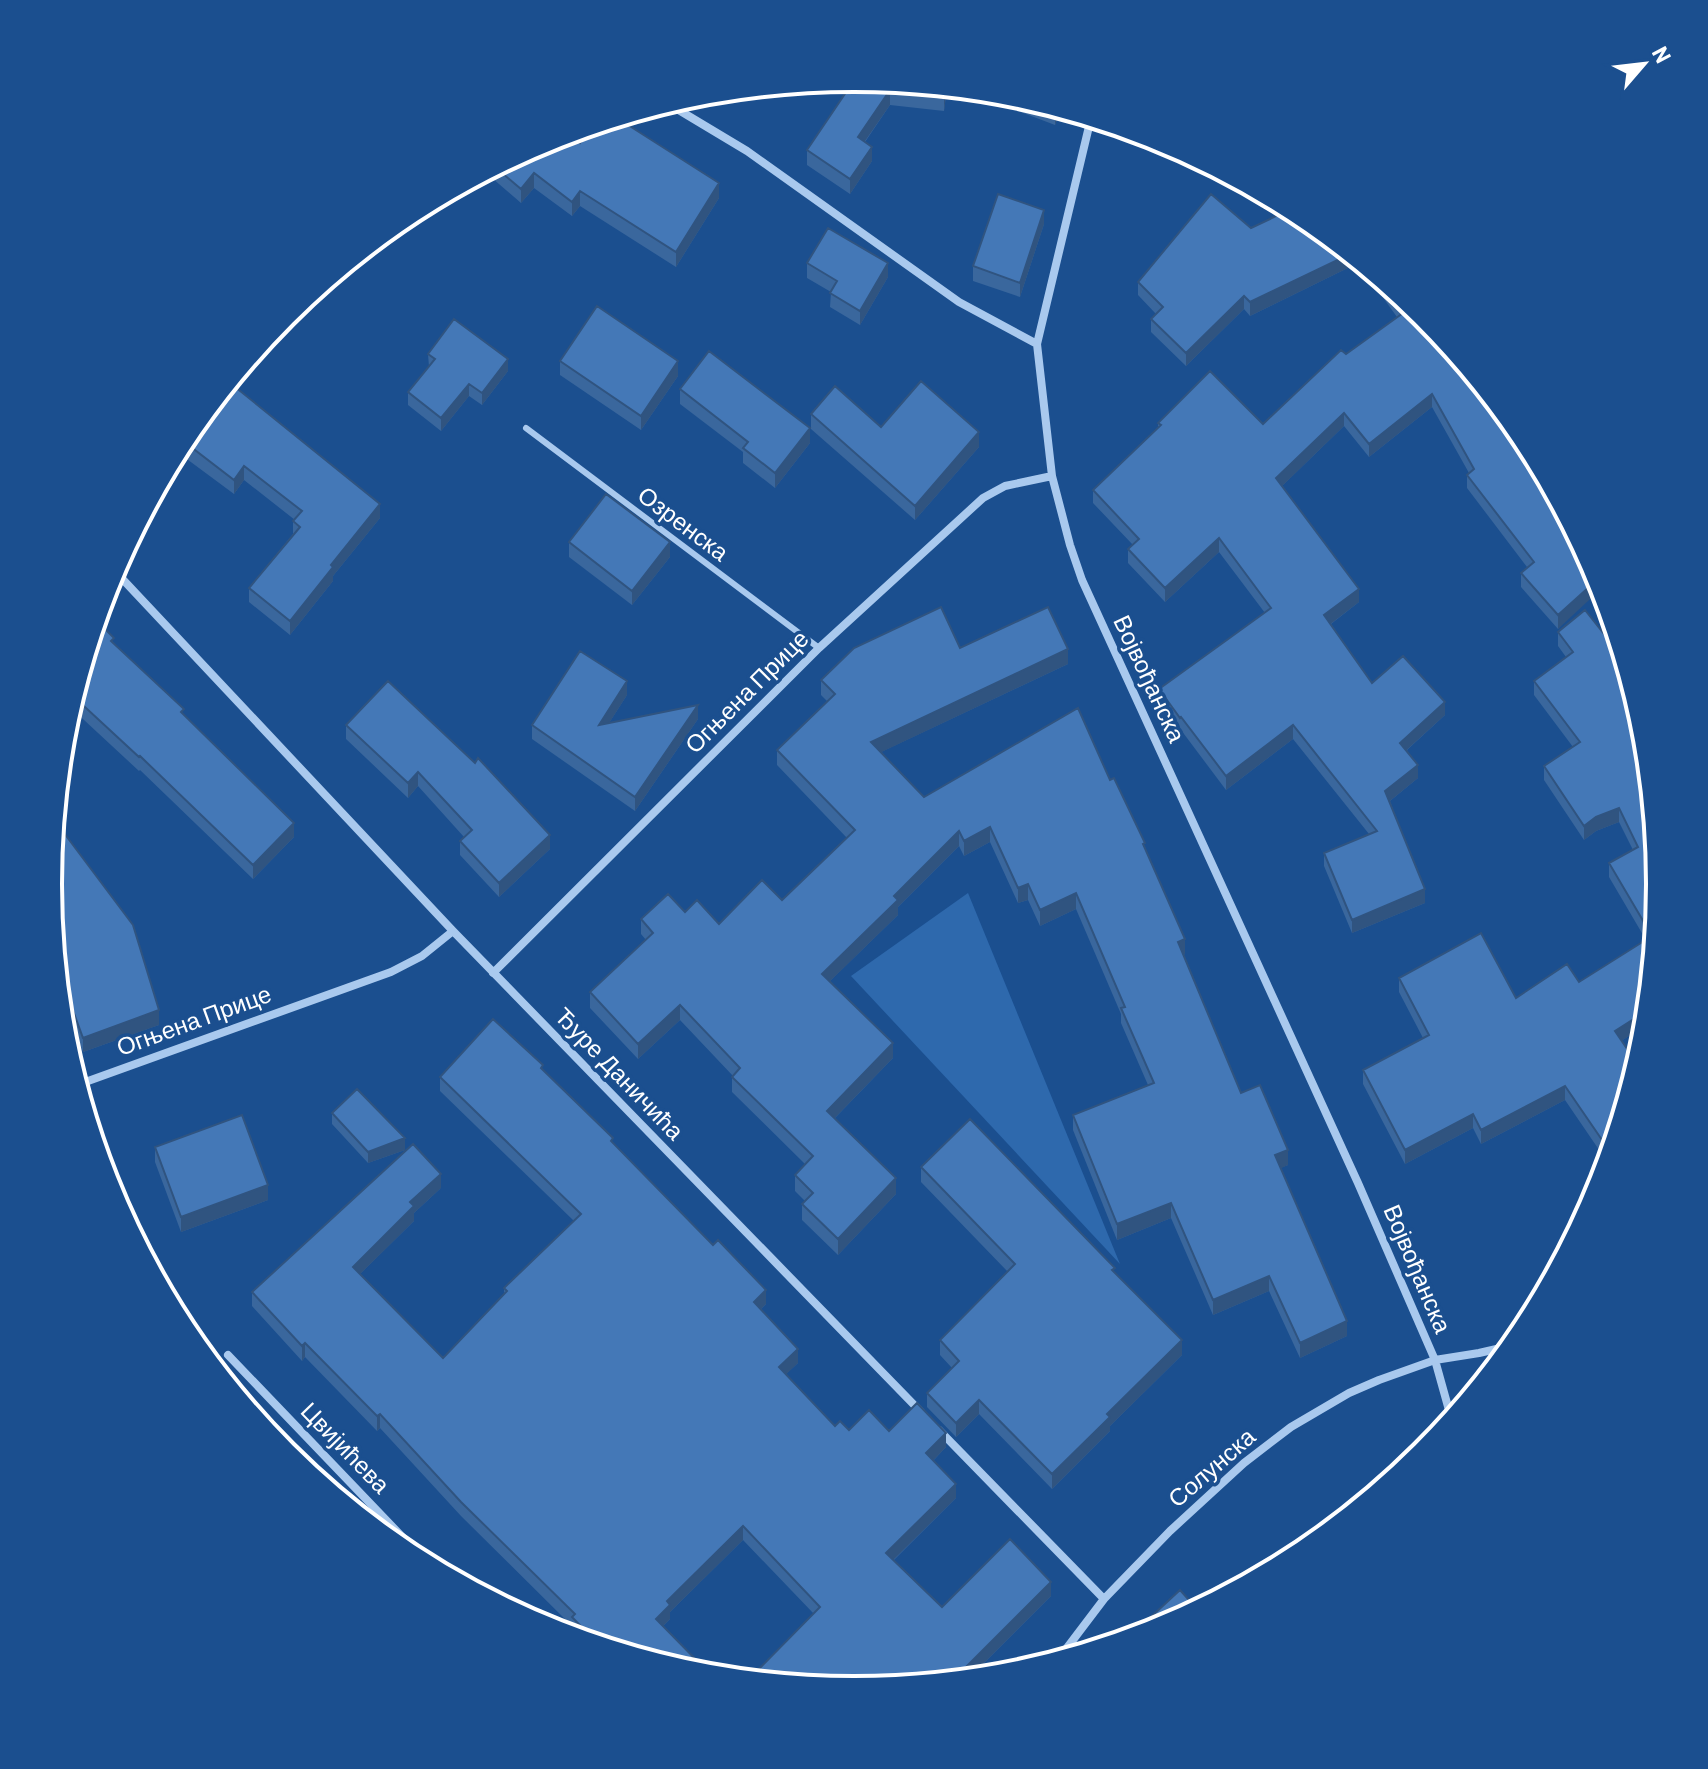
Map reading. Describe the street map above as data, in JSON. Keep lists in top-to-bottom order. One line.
{"streets":{"street":["Војвођанска","Огњена Прице","Ђуре Даничића","Цвијићева","Солунска"],"lane":["Озренска"]},"crossings":[["Озренска","Огњена Прице"],["Војвођанска","Огњена Прице"],["Војвођанска","Солунска"],["Огњена Прице","Ђуре Даничића"]],"north":"top right"}
